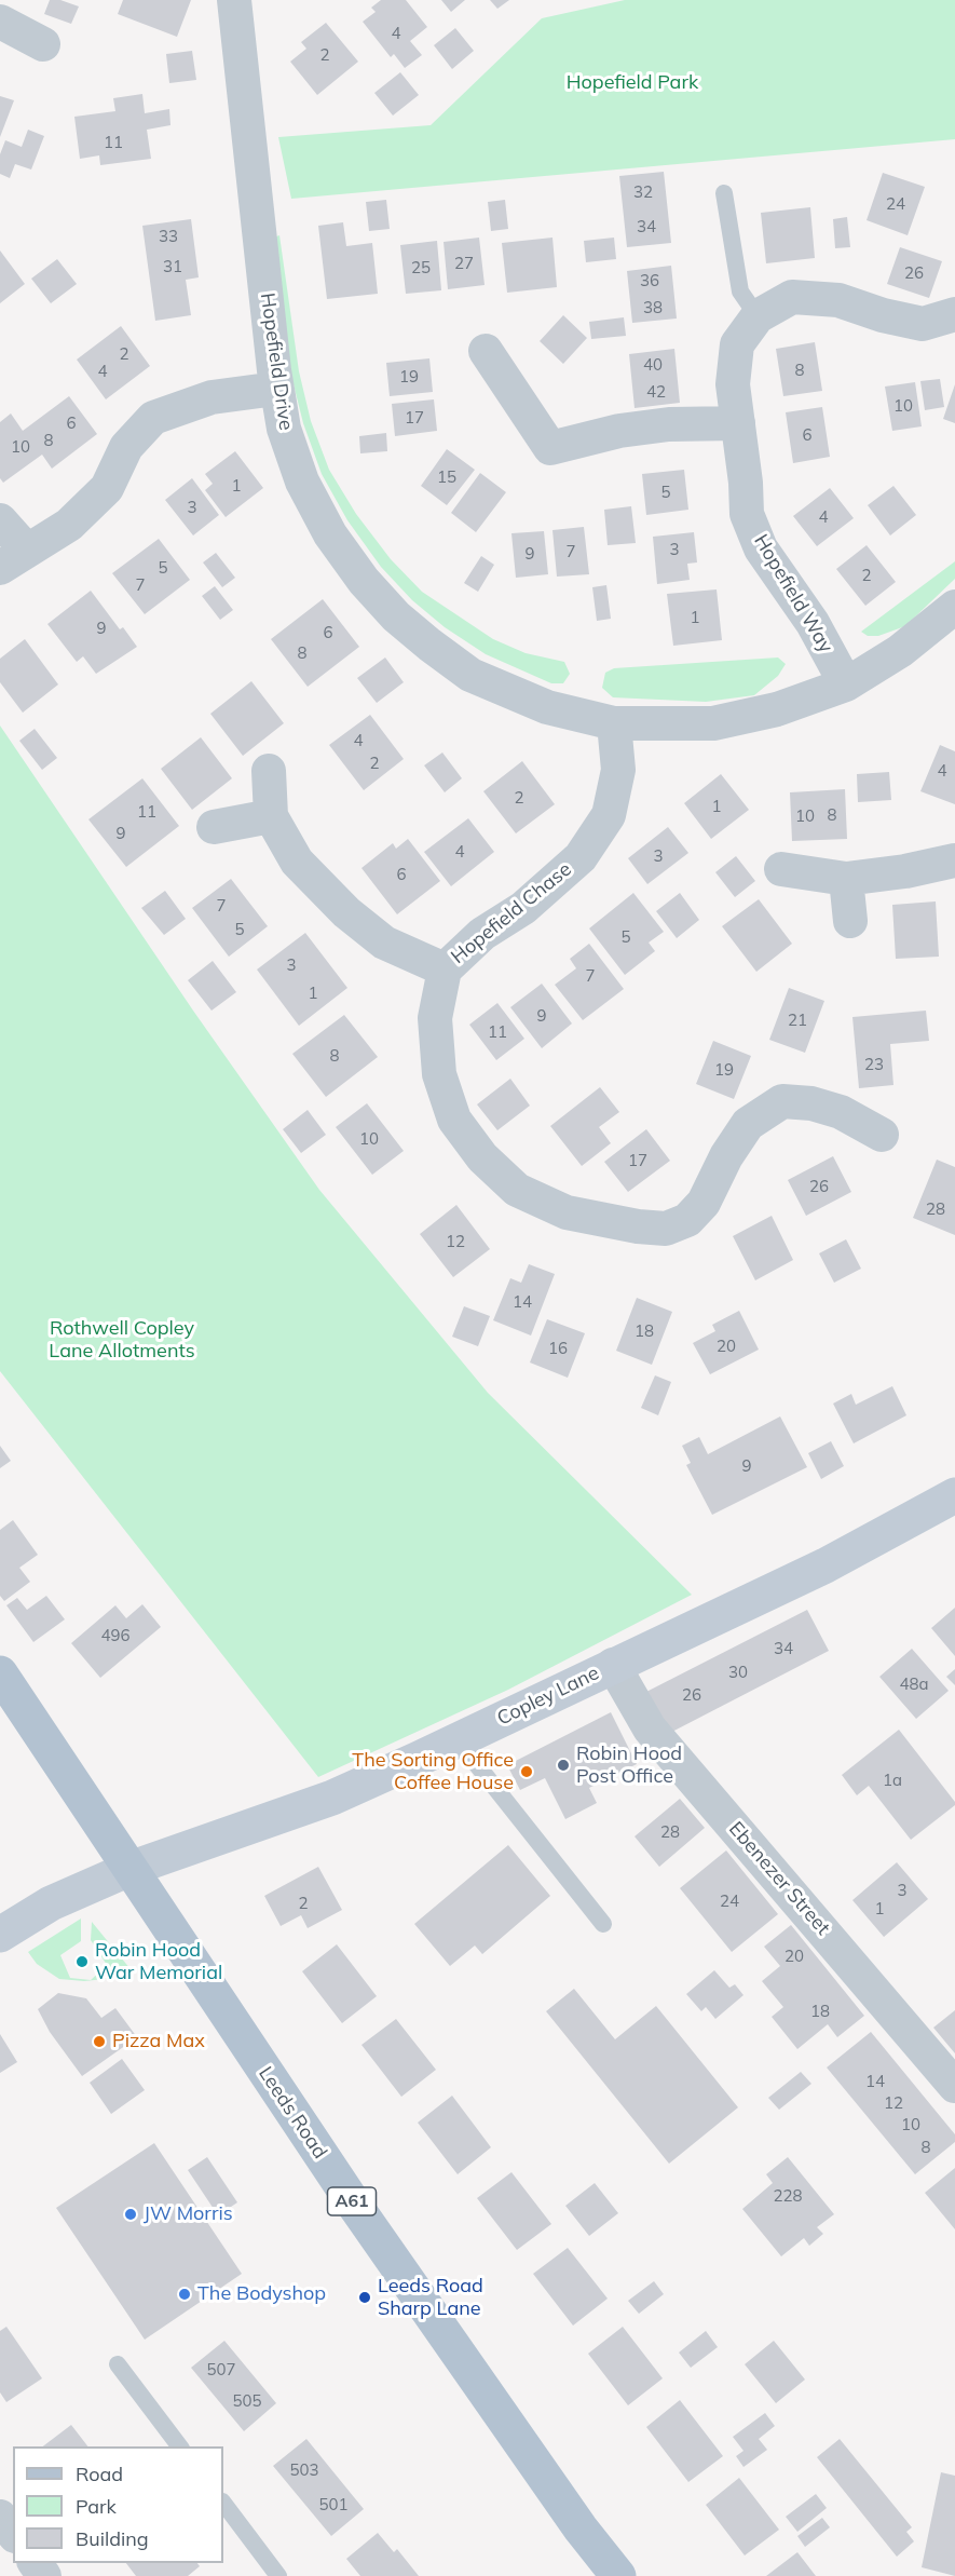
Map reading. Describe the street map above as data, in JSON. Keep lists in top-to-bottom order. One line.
{"streets":{"main road":["Leeds Road","A61"],"street":["Hopefield Drive","Hopefield Way","Hopefield Chase","Copley Lane","Ebenezer Street"]},"crossings":[["Hopefield Drive","Hopefield Way"],["Hopefield Drive","Hopefield Chase"],["Copley Lane","Ebenezer Street"],["Copley Lane","Leeds Road"]],"parks":["Hopefield Park","Rothwell Copley Lane Allotments"],"places":["Robin Hood Post Office","The Sorting Office Coffee House","Robin Hood War Memorial","Pizza Max","JW Morris","The Bodyshop","Leeds Road Sharp Lane"],"house_numbers":["4","2","11","32","24","34","33","27","31","25","26","36","38","2","40","8","4","19","42","10","17","6","6","8","10","15","1","5","3","4","3","7","9","5","2","7","1","9","6","8","4","2","4","2","1","11","8","10","9","4","3","6","7","5","5","3","7","1","9","21","11","8","23","19","10","17","26","28","12","14","18","20","16","9","496","34","30","48a","26","1a","28","3","24","2","1","20","18","14","12","10","8","228","507","505","503","501"],"legend":["Road","Park","Building"]}
